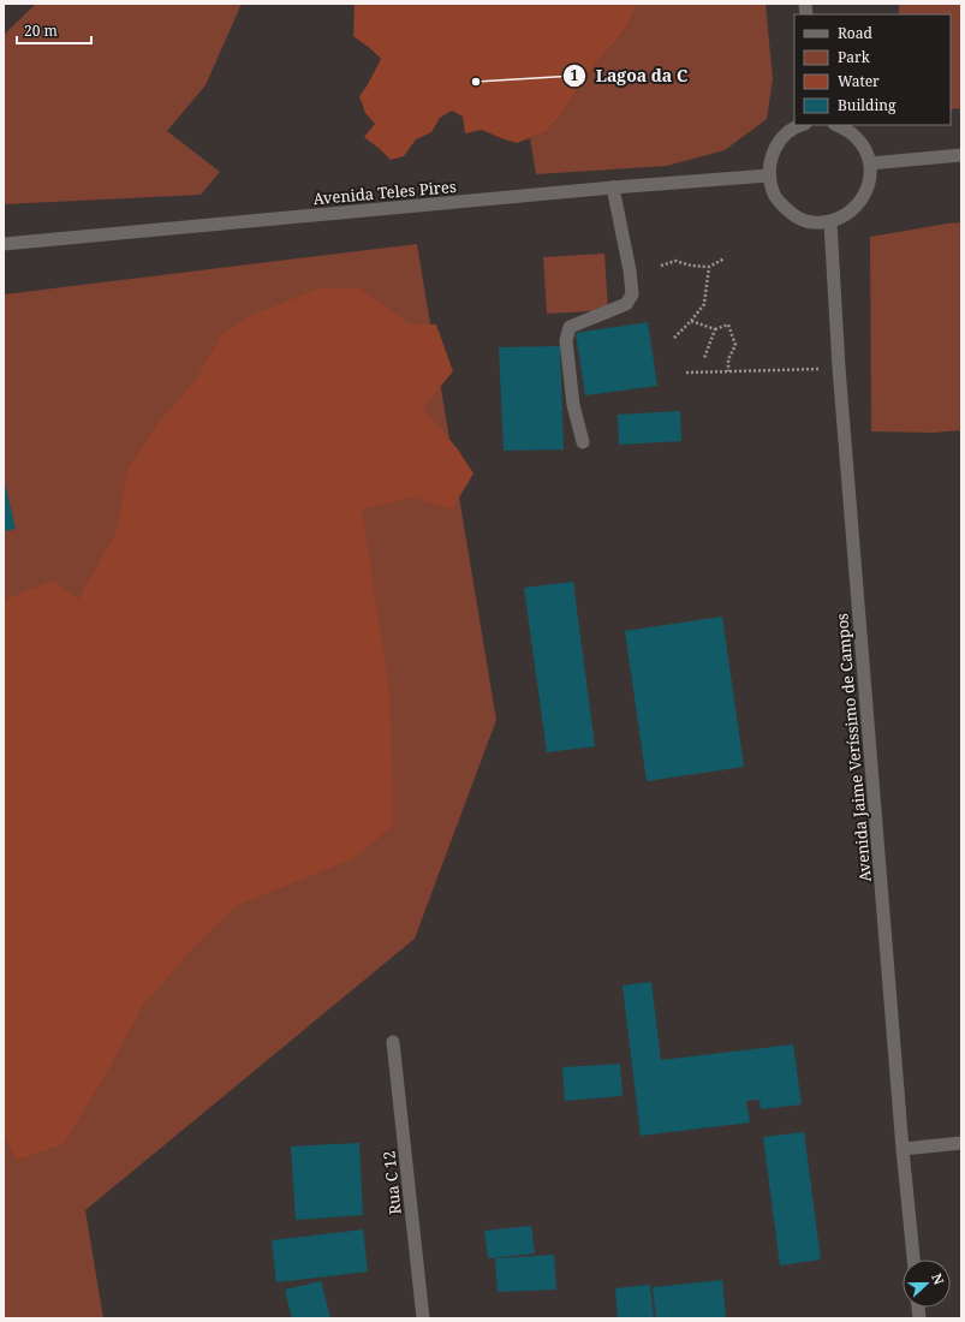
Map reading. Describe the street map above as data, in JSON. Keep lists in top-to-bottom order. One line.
{"streets":{"street":["Avenida Teles Pires","Avenida Jaime Veríssimo de Campos","Rua C 12"]},"places":["Lagoa da C"],"legend":["Road","Park","Water","Building"],"scale_bar":"20 m","north":"right"}
